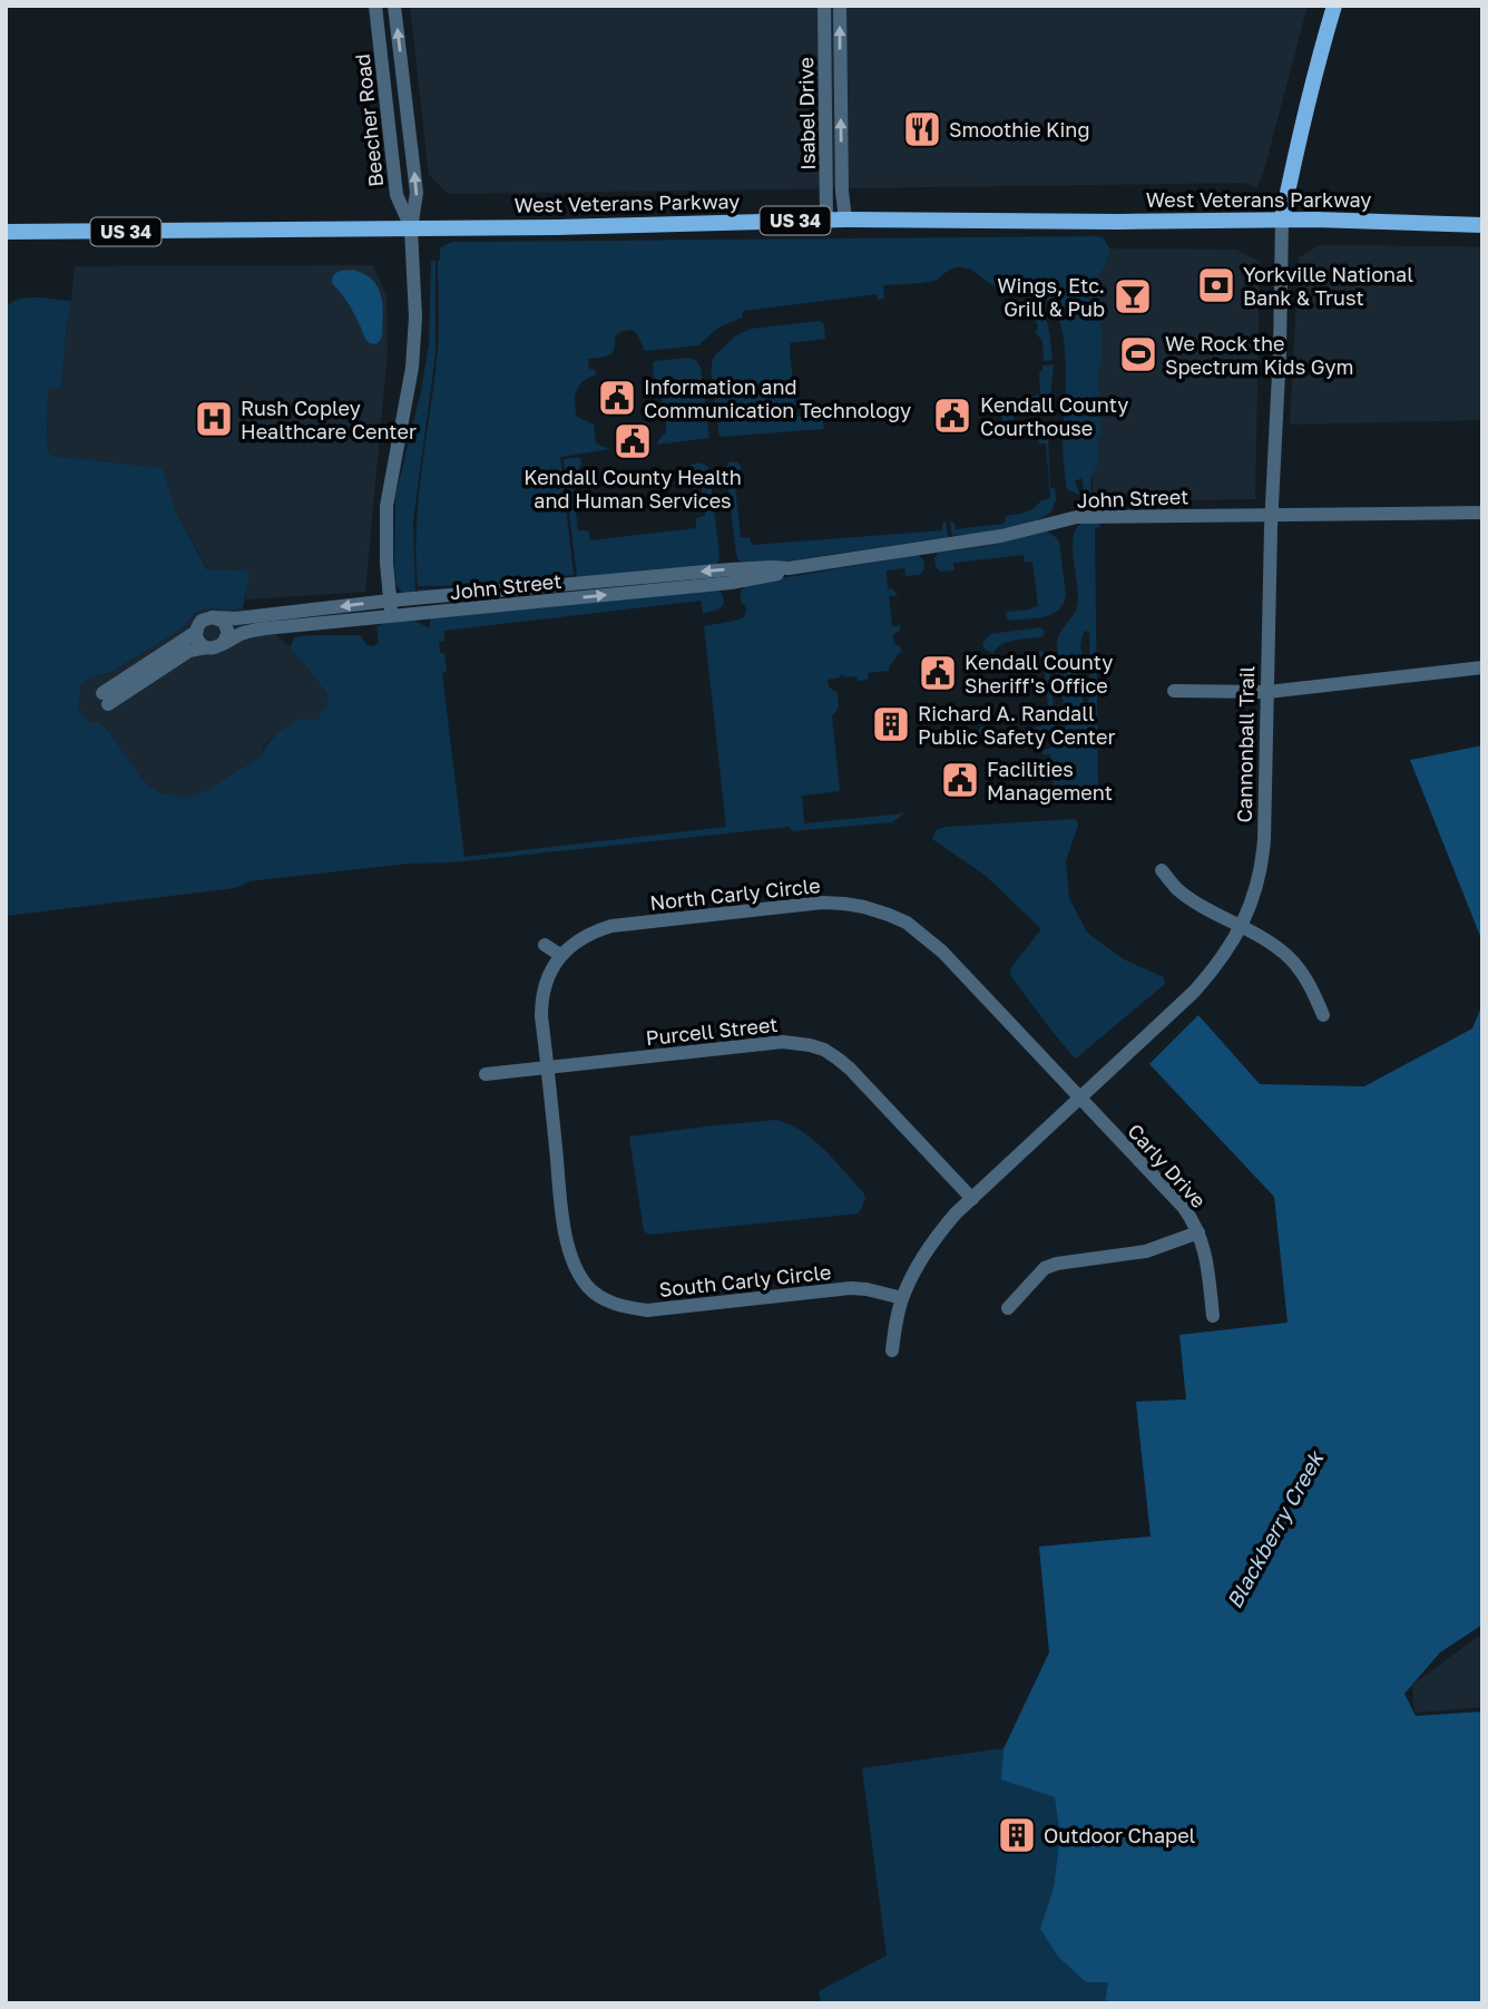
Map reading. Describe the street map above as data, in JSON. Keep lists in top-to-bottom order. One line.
{"streets":{"main road":["West Veterans Parkway","US 34","Cannonball Trail"],"street":["Isabel Drive","Beecher Road","John Street","North Carly Circle","Purcell Street","Carly Drive","South Carly Circle"]},"crossings":[["Isabel Drive","West Veterans Parkway"],["Beecher Road","West Veterans Parkway"],["Beecher Road","John Street"],["West Veterans Parkway","Cannonball Trail"],["John Street","Cannonball Trail"],["Cannonball Trail","North Carly Circle"],["Cannonball Trail","Purcell Street"],["Cannonball Trail","Carly Drive"],["Cannonball Trail","South Carly Circle"],["North Carly Circle","Carly Drive"],["Purcell Street","South Carly Circle"]],"water":["Blackberry Creek"],"places":{"restaurant":["Smoothie King"],"bank":["Yorkville National Bank & Trust"],"bar":["Wings, Etc. Grill & Pub"],"sports":["We Rock the Spectrum Kids Gym"],"public building":["Information and Communication Technology","Kendall County Courthouse","Kendall County Health and Human Services","Kendall County Sheriff's Office","Facilities Management"],"hospital":["Rush Copley Healthcare Center"],"building":["Richard A. Randall Public Safety Center","Outdoor Chapel"]}}
